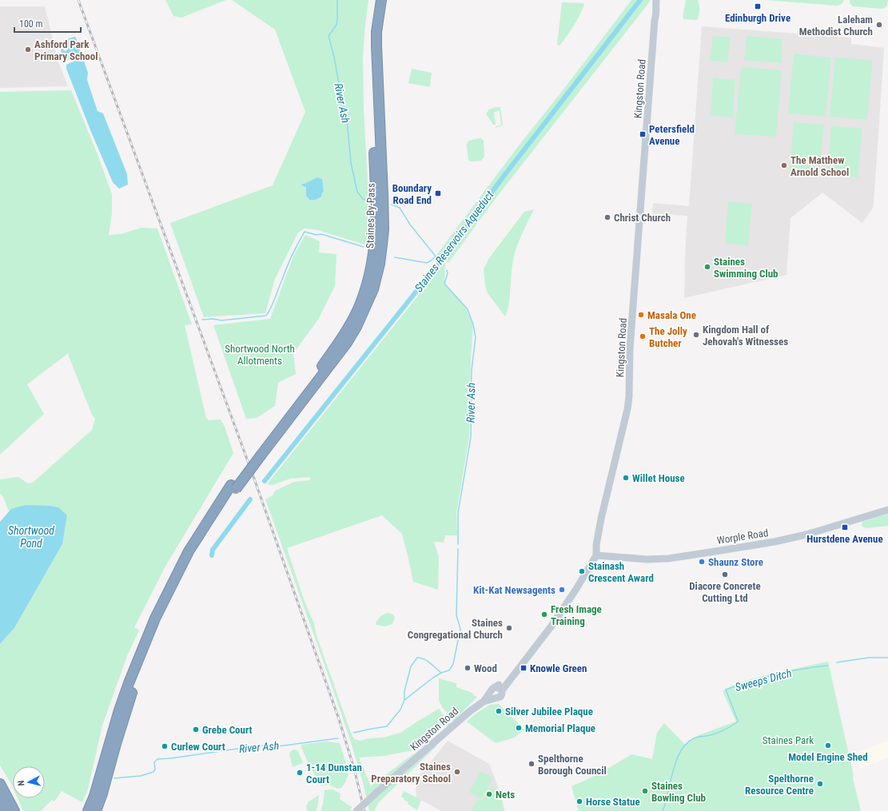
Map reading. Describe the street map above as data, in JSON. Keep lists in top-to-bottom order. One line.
{"streets":{"highway":["Staines By-Pass"],"street":["Kingston Road","Worple Road"]},"crossings":[["Kingston Road","Worple Road"]],"water":["River Ash","Staines Reservoirs Aqueduct","Shortwood Pond","Sweeps Ditch"],"parks":["Shortwood North Allotments","Staines Park"],"places":{"transit":["Edinburgh Drive","Petersfield Avenue","Boundary Road End","Hurstdene Avenue","Knowle Green"],"other":["Laleham Methodist Church","Ashford Park Primary School","The Matthew Arnold School","Christ Church","Staines Swimming Club","Masala One","Kingdom Hall of Jehovah's Witnesses","The Jolly Butcher","Willet House","Shaunz Store","Stainash Crescent Award","Diacore Concrete Cutting Ltd","Kit-Kat Newsagents","Fresh Image Training","Staines Congregational Church","Wood","Silver Jubilee Plaque","Memorial Plaque","Grebe Court","Model Engine Shed","Curlew Court","Spelthorne Borough Council","Staines Preparatory School","1-14 Dunstan Court","Spelthorne Resource Centre","Staines Bowling Club","Nets","Horse Statue"]},"scale_bar":"100 m","north":"left"}
